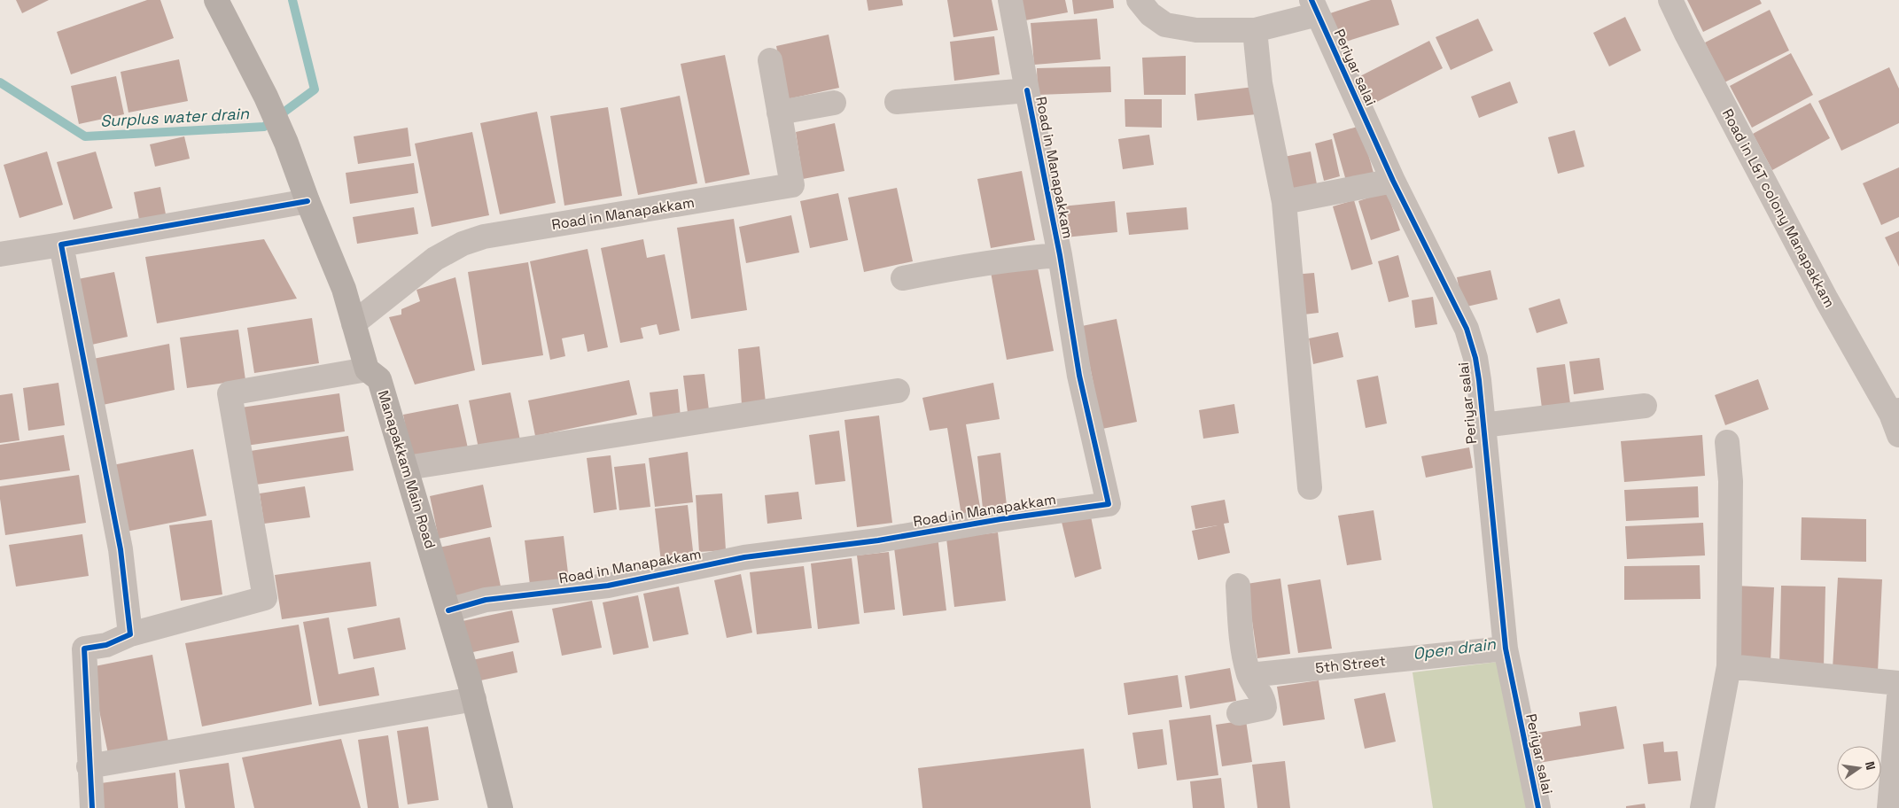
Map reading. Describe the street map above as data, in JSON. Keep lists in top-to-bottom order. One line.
{"streets":{"main road":["Manapakkam Main Road"],"street":["Periyar salai","Road in Manapakkam","Road in L&T colony Manapakkam","5th Street"]},"crossings":[["Periyar salai","5th Street"],["Road in Manapakkam","Manapakkam Main Road"]],"water":["Surplus water drain","Open drain"],"north":"right"}
